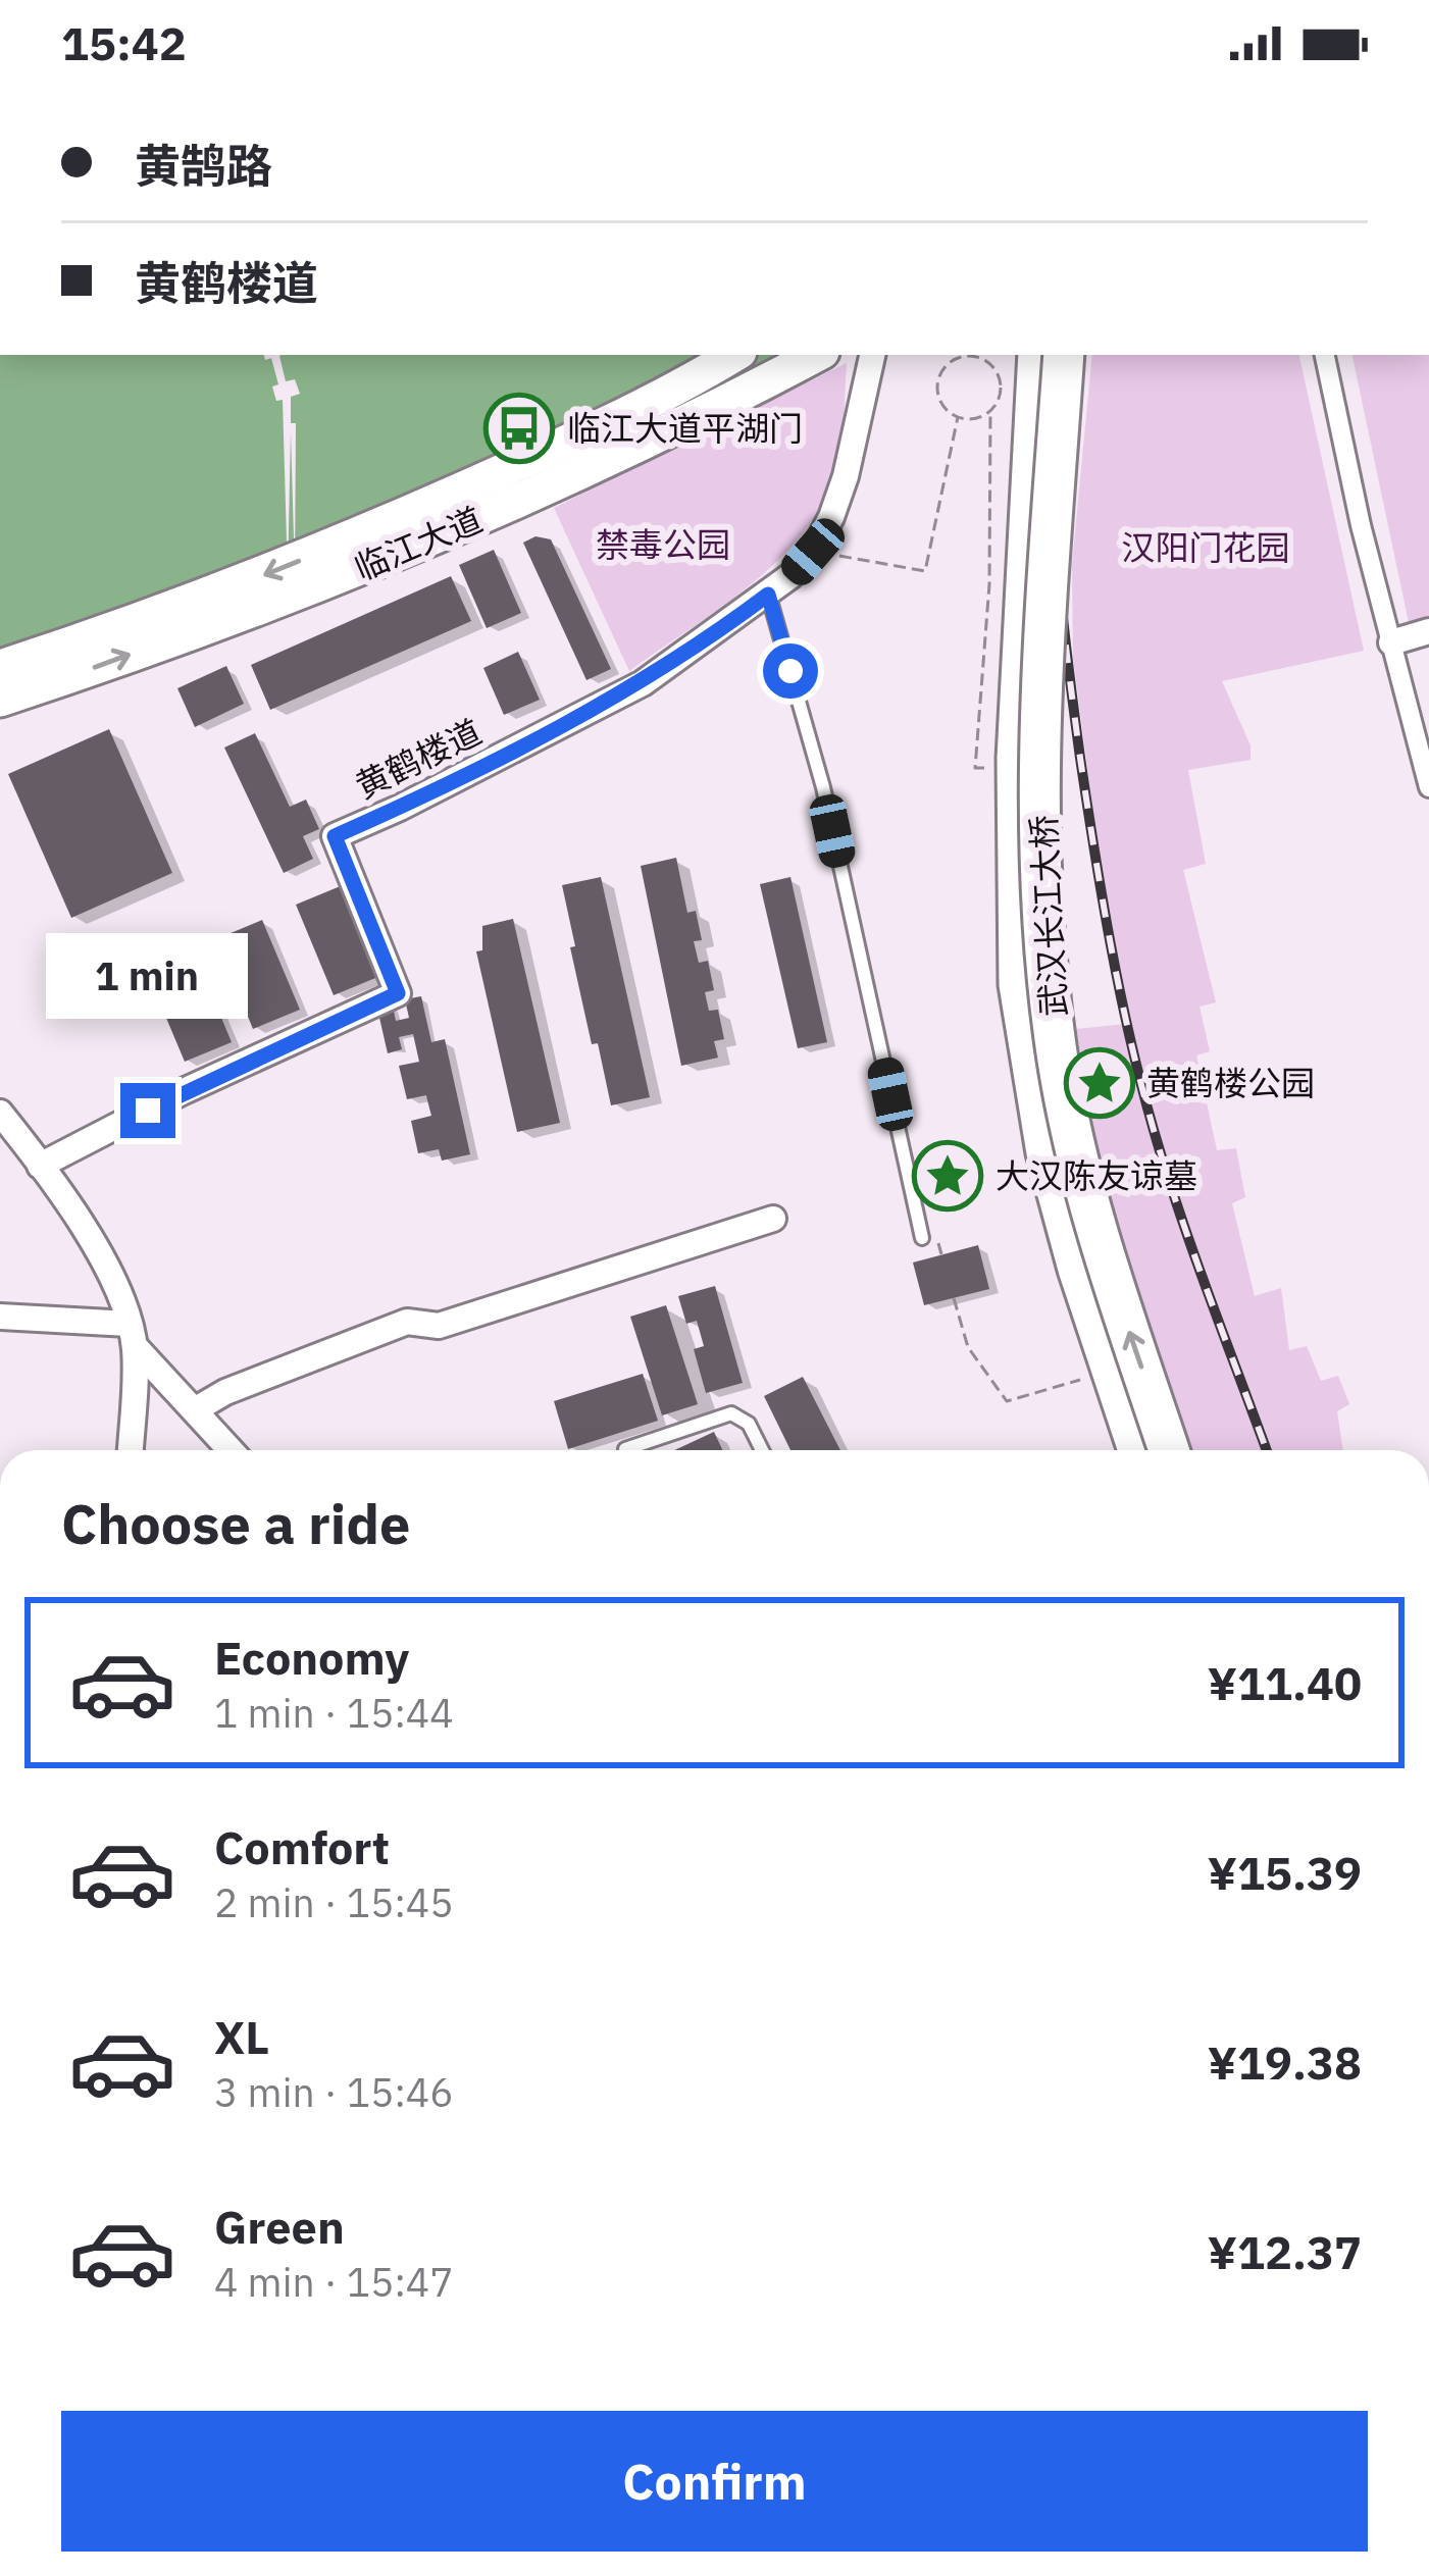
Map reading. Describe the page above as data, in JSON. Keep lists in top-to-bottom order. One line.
{"streets":{"highway":["武汉长江大桥"],"main road":["临江大道"],"street":["黄鹤楼道"]},"parks":["禁毒公园","汉阳门花园"],"places":{"bus stop":["临江大道平湖门"],"place":["黄鹤楼公园","大汉陈友谅墓"]},"page":{"status":"15:42","banner":["黄鹄路","黄鹤楼道"],"bubble":"1 min","heading":"Choose a ride","list":[{"name":"Economy","note":"1 min · 15:44","value":"¥11.40"},{"name":"Comfort","note":"2 min · 15:45","value":"¥15.39"},{"name":"XL","note":"3 min · 15:46","value":"¥19.38"},{"name":"Green","note":"4 min · 15:47","value":"¥12.37"}],"buttons":"Confirm"}}
